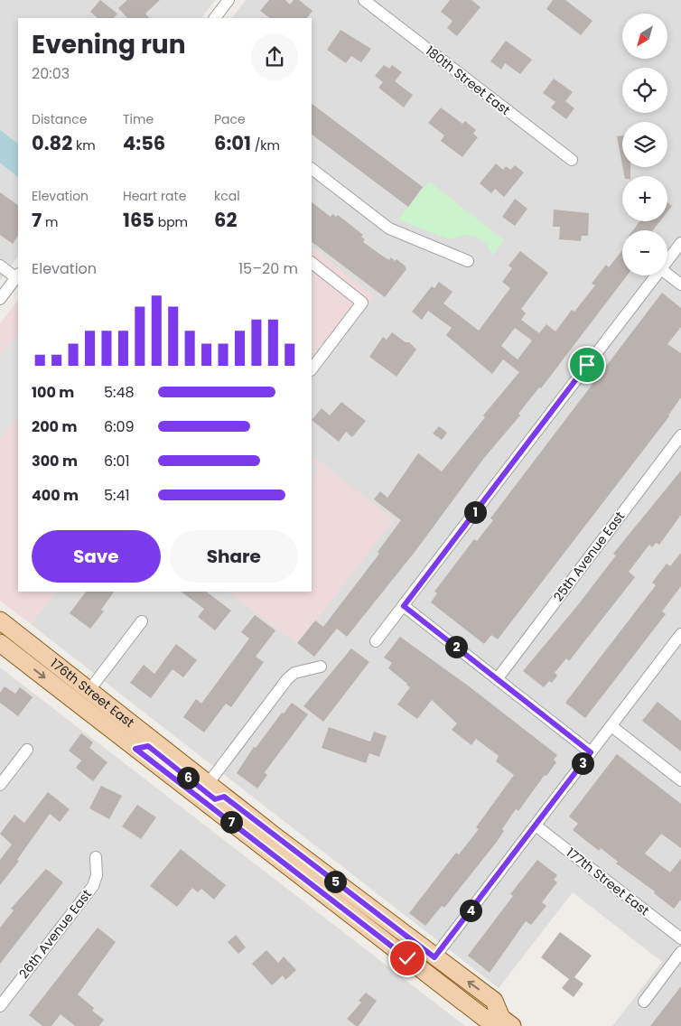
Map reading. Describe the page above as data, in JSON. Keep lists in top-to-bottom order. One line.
{"streets":{"main road":["176th Street East"],"street":["180th Street East","25th Avenue East","177th Street East","26th Avenue East"]},"north":"bottom left","page":{"map_buttons":["+","−"],"heading":["Evening run","20:03"],"stats":[["Distance","0.82 km"],["Time","4:56"],["Pace","6:01 /km"],["Elevation","7 m"],["Heart rate","165 bpm"],["kcal","62"]],"chart":["Elevation","15–20 m"],"list":[{"name":"100 m","note":"5:48"},{"name":"200 m","note":"6:09"},{"name":"300 m","note":"6:01"},{"name":"400 m","note":"5:41"}],"pins":["1","2","3","6","7","5","4"],"buttons":["Save","Share"]}}
